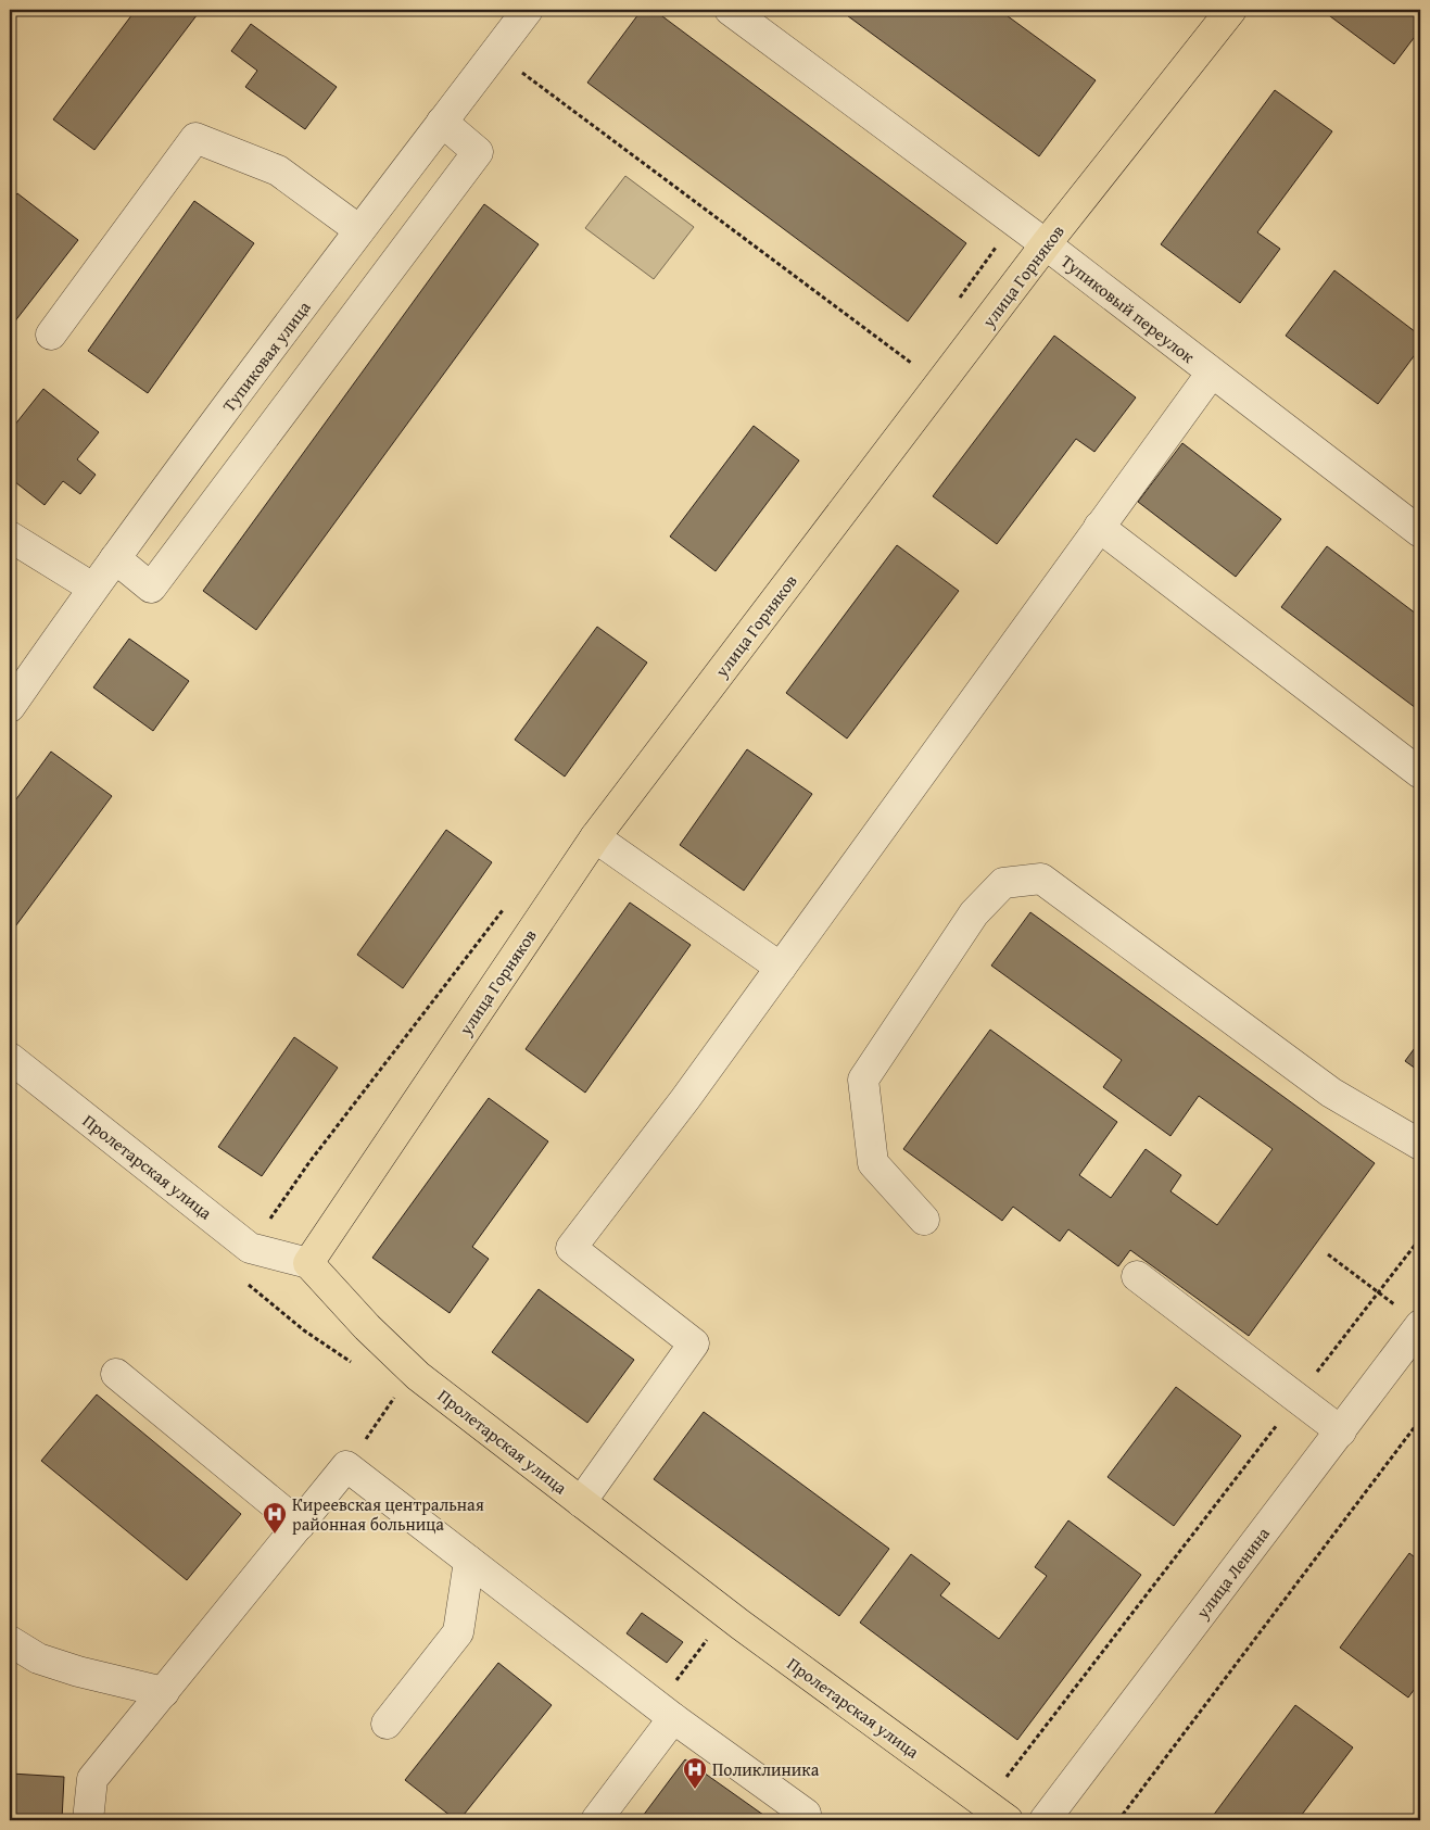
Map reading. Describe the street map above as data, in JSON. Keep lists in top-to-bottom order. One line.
{"streets":{"main road":["улица Горняков","Пролетарская улица"],"street":["Тупиковый переулок","Тупиковая улица","улица Ленина"]},"crossings":[["улица Горняков","Тупиковый переулок"],["улица Горняков","Пролетарская улица"]],"places":{"hospital":["Киреевская центральная районная больница","Поликлиника"]}}
